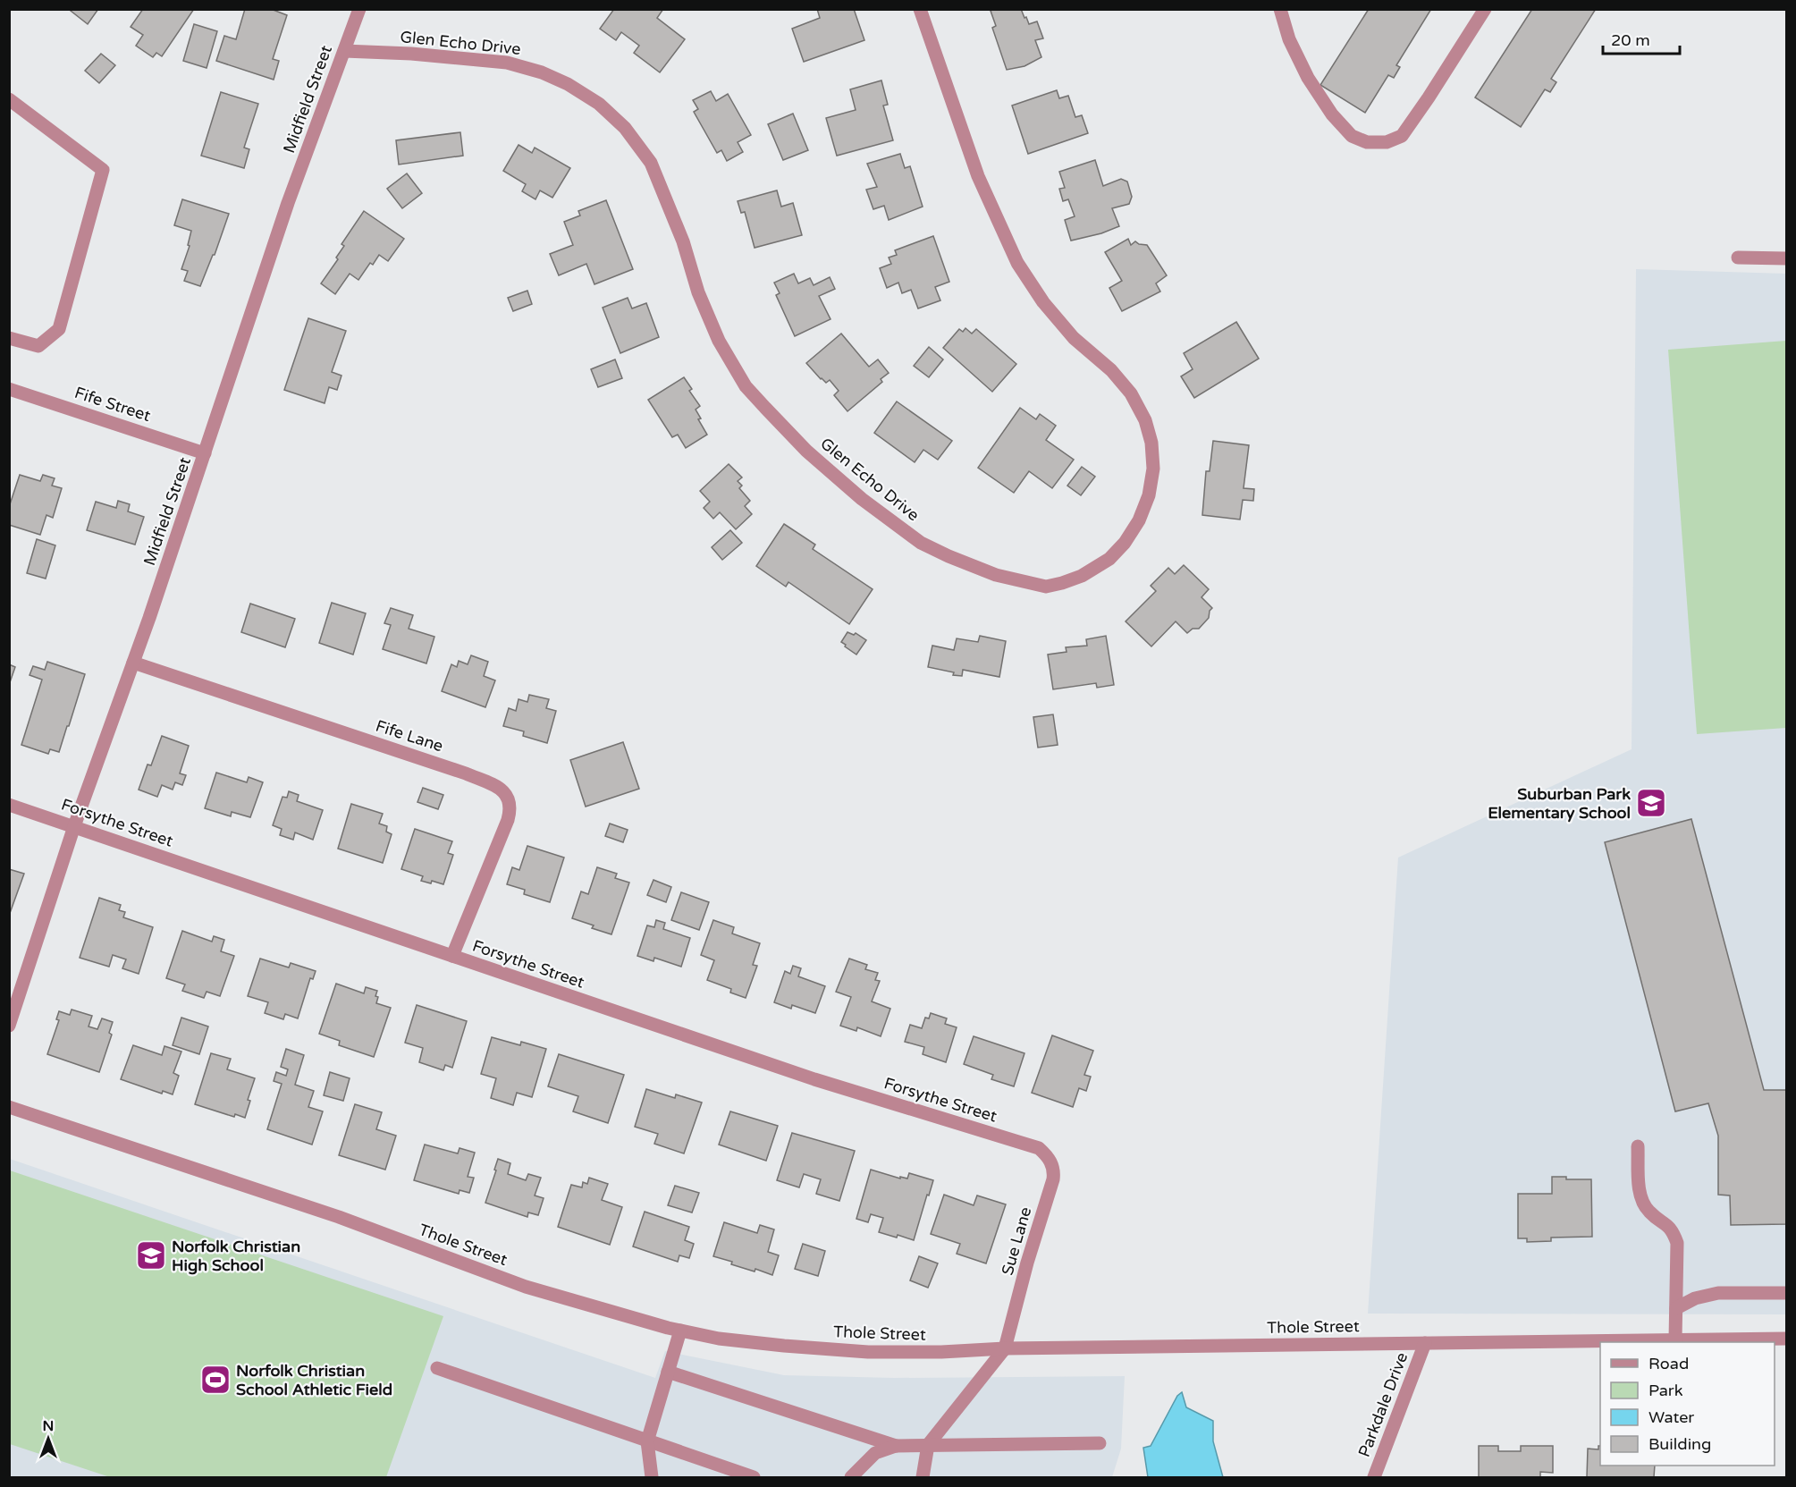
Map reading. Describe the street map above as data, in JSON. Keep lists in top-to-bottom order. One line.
{"streets":{"street":["Glen Echo Drive","Midfield Street","Fife Street","Fife Lane","Forsythe Street","Sue Lane","Thole Street","Parkdale Drive"]},"crossings":[["Glen Echo Drive","Midfield Street"],["Midfield Street","Fife Street"],["Midfield Street","Fife Lane"],["Midfield Street","Forsythe Street"],["Fife Lane","Forsythe Street"],["Forsythe Street","Sue Lane"],["Sue Lane","Thole Street"],["Thole Street","Parkdale Drive"]],"places":{"school or university":["Suburban Park Elementary School","Norfolk Christian High School"],"sports":["Norfolk Christian School Athletic Field"]},"legend":["Road","Park","Water","Building"],"scale_bar":"20 m","north":"top"}
